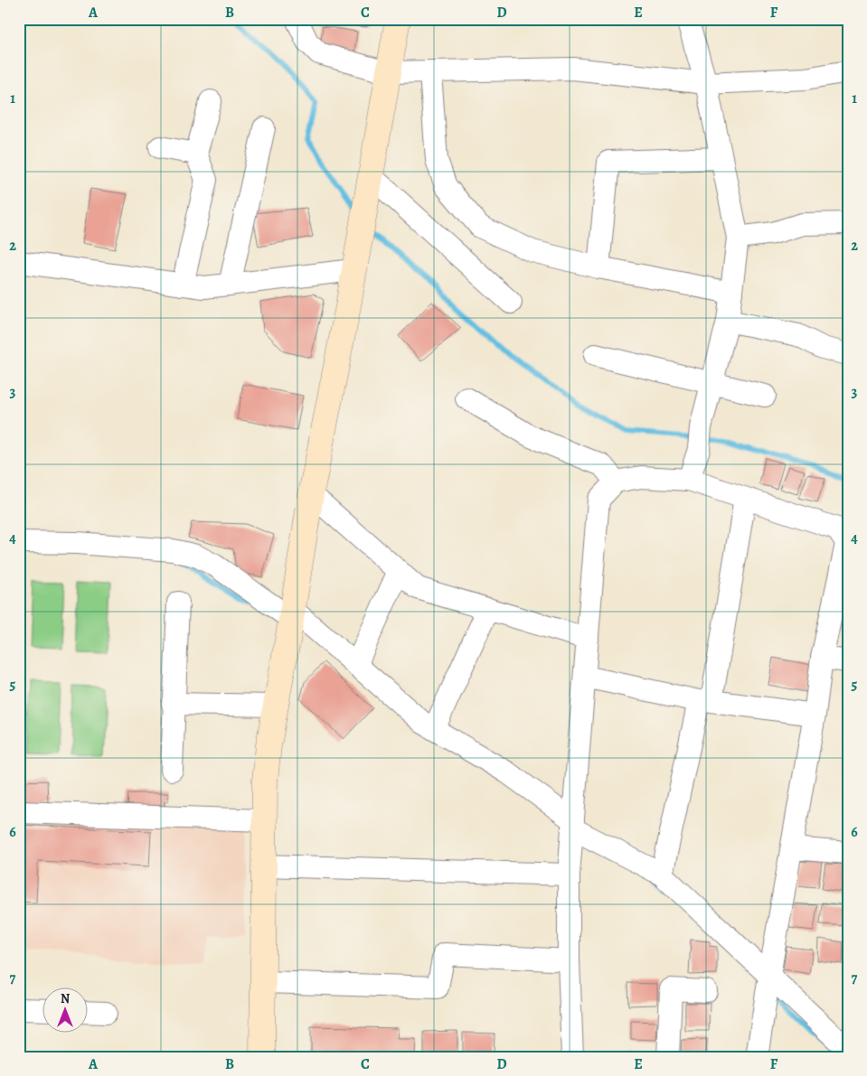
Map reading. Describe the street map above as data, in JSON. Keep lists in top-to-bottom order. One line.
{"north":"top","grid":{"columns":["A","B","C","D","E","F"],"rows":["1","2","3","4","5","6","7"]}}
